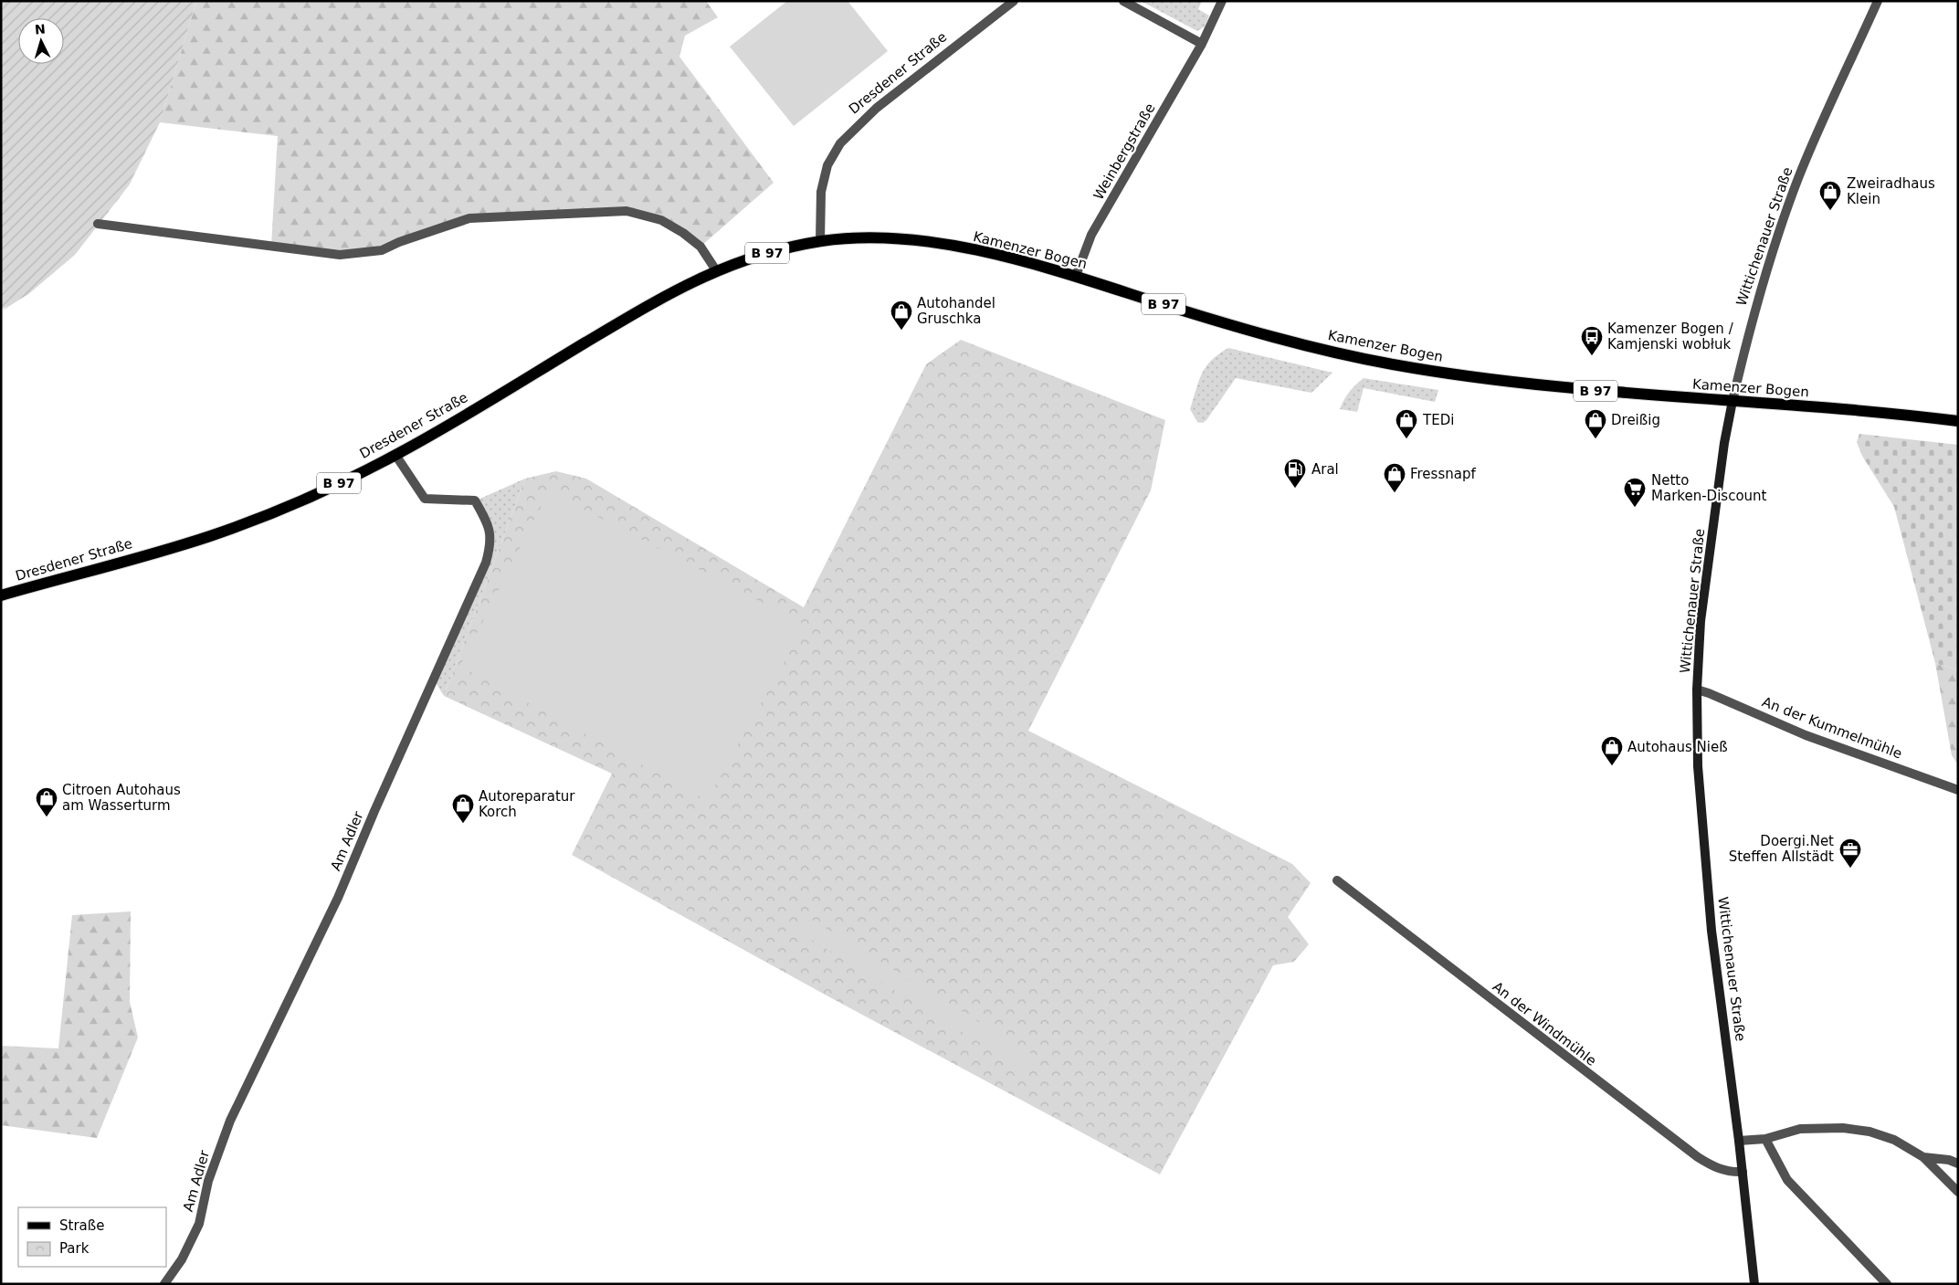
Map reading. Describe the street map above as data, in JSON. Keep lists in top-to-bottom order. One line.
{"streets":{"main road":["Dresdener Straße","Wittichenauer Straße","Kamenzer Bogen","B 97"],"street":["Weinbergstraße","An der Kummelmühle","Am Adler","An der Windmühle"]},"crossings":[["Dresdener Straße","Kamenzer Bogen"],["Dresdener Straße","Am Adler"],["Weinbergstraße","Kamenzer Bogen"],["Wittichenauer Straße","Kamenzer Bogen"],["Wittichenauer Straße","An der Kummelmühle"],["Wittichenauer Straße","An der Windmühle"]],"places":{"shop":["Zweiradhaus Klein","Autohandel Gruschka","TEDi","Dreißig","Fressnapf","Autohaus Nieß","Citroen Autohaus am Wasserturm","Autoreparatur Korch"],"bus stop":["Kamenzer Bogen / Kamjenski wobłuk"],"fuel station":["Aral"],"supermarket":["Netto Marken-Discount"],"office":["Doergi.Net Steffen Allstädt"]},"legend":["Straße","Park"],"north":"top"}
